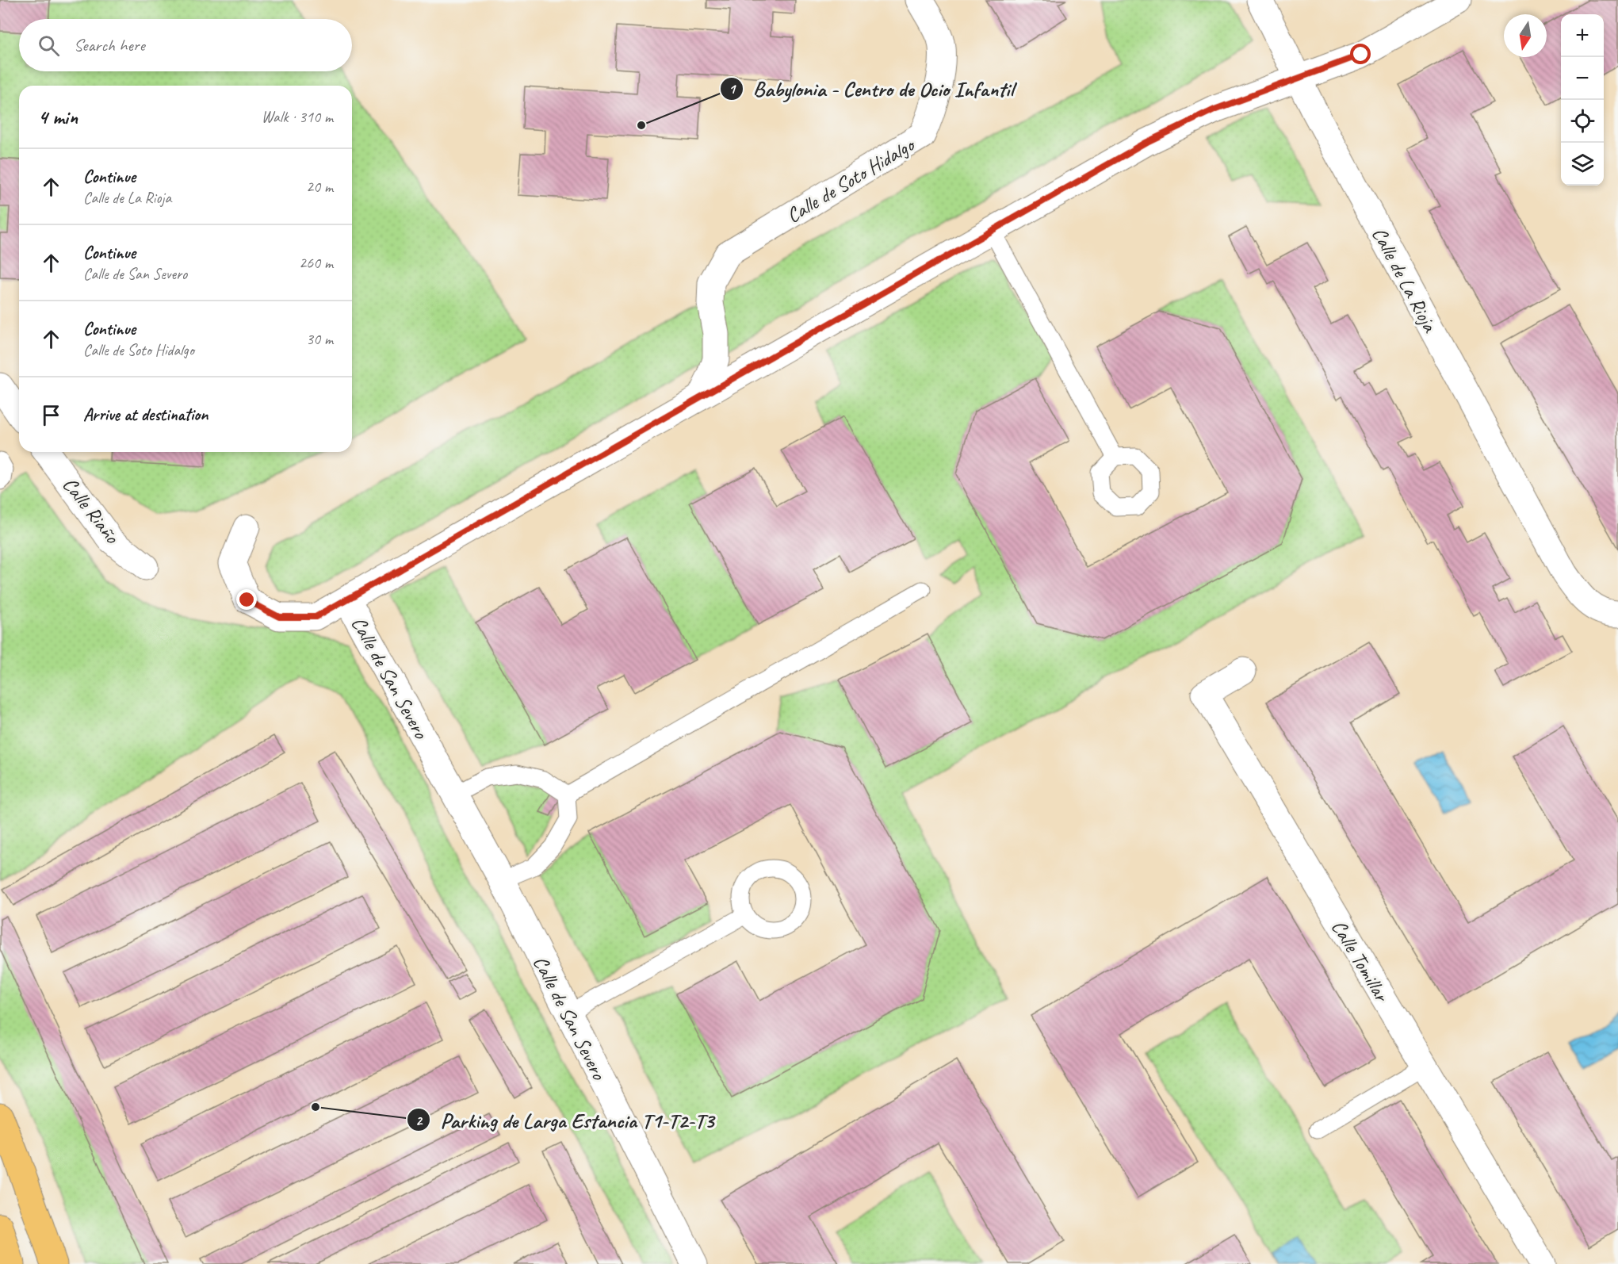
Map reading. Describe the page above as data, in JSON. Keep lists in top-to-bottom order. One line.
{"streets":{"street":["Calle de Soto Hidalgo","Calle de La Rioja","Calle Riaño","Calle de San Severo","Calle Tomillar"]},"crossings":[["Calle de Soto Hidalgo","Calle de San Severo"],["Calle de La Rioja","Calle de San Severo"]],"places":["Babylonia - Centro de Ocio Infantil","Parking de Larga Estancia T1-T2-T3"],"north":"bottom","page":{"map_buttons":["+","−"],"search":"Search here","heading":["4 min","Walk · 310 m"],"list":[["Continue","Calle de La Rioja","20 m"],["Continue","Calle de San Severo","260 m"],["Continue","Calle de Soto Hidalgo","30 m"],"Arrive at destination"]}}
